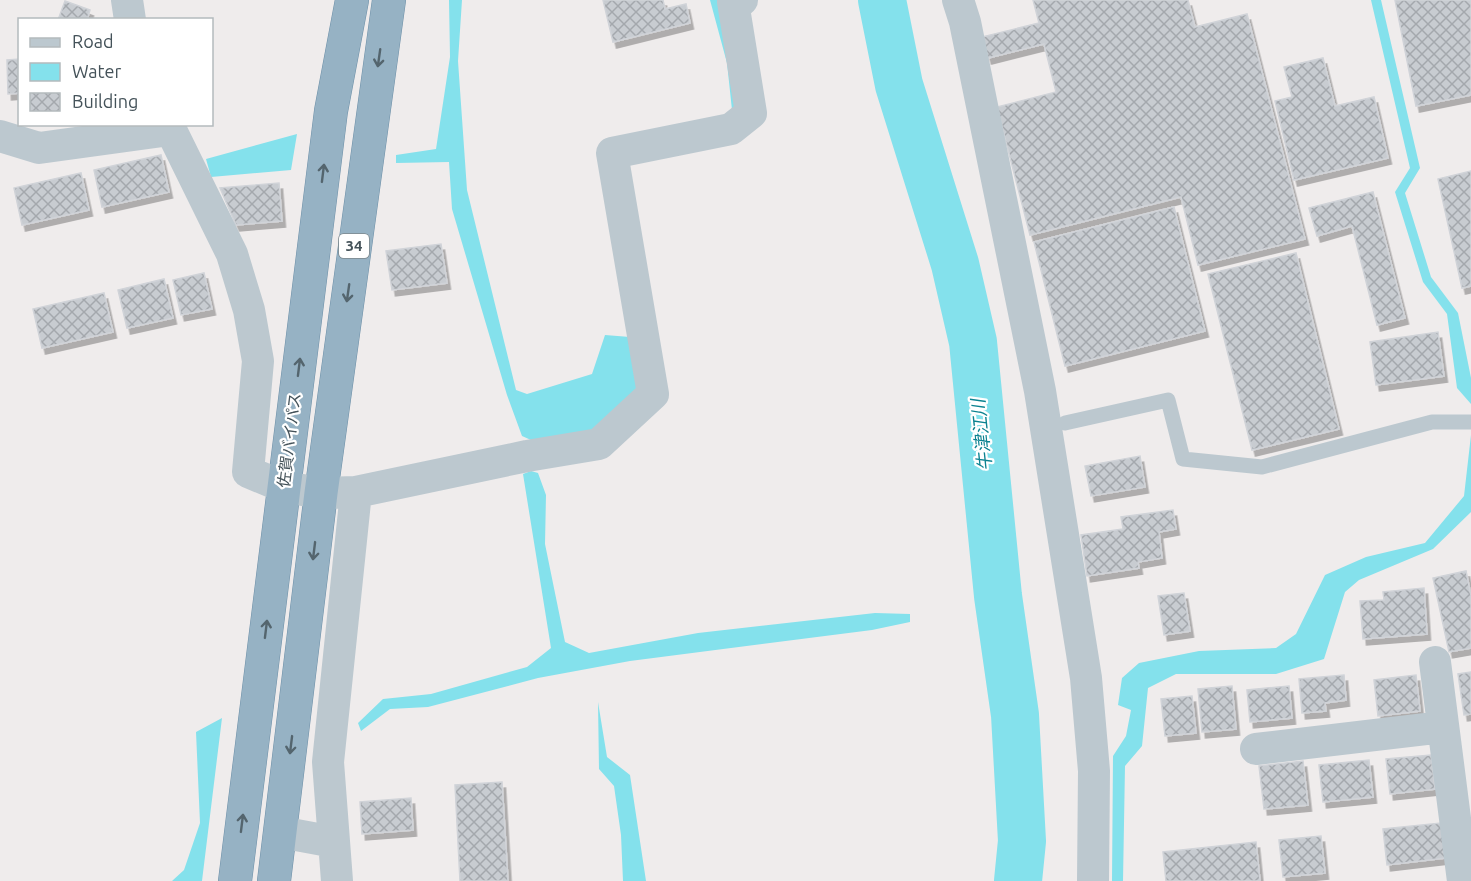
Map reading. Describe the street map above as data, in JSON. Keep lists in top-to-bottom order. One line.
{"streets":{"highway":["34","佐賀バイパス"]},"water":["牛津江川"],"legend":["Road","Water","Building"]}
